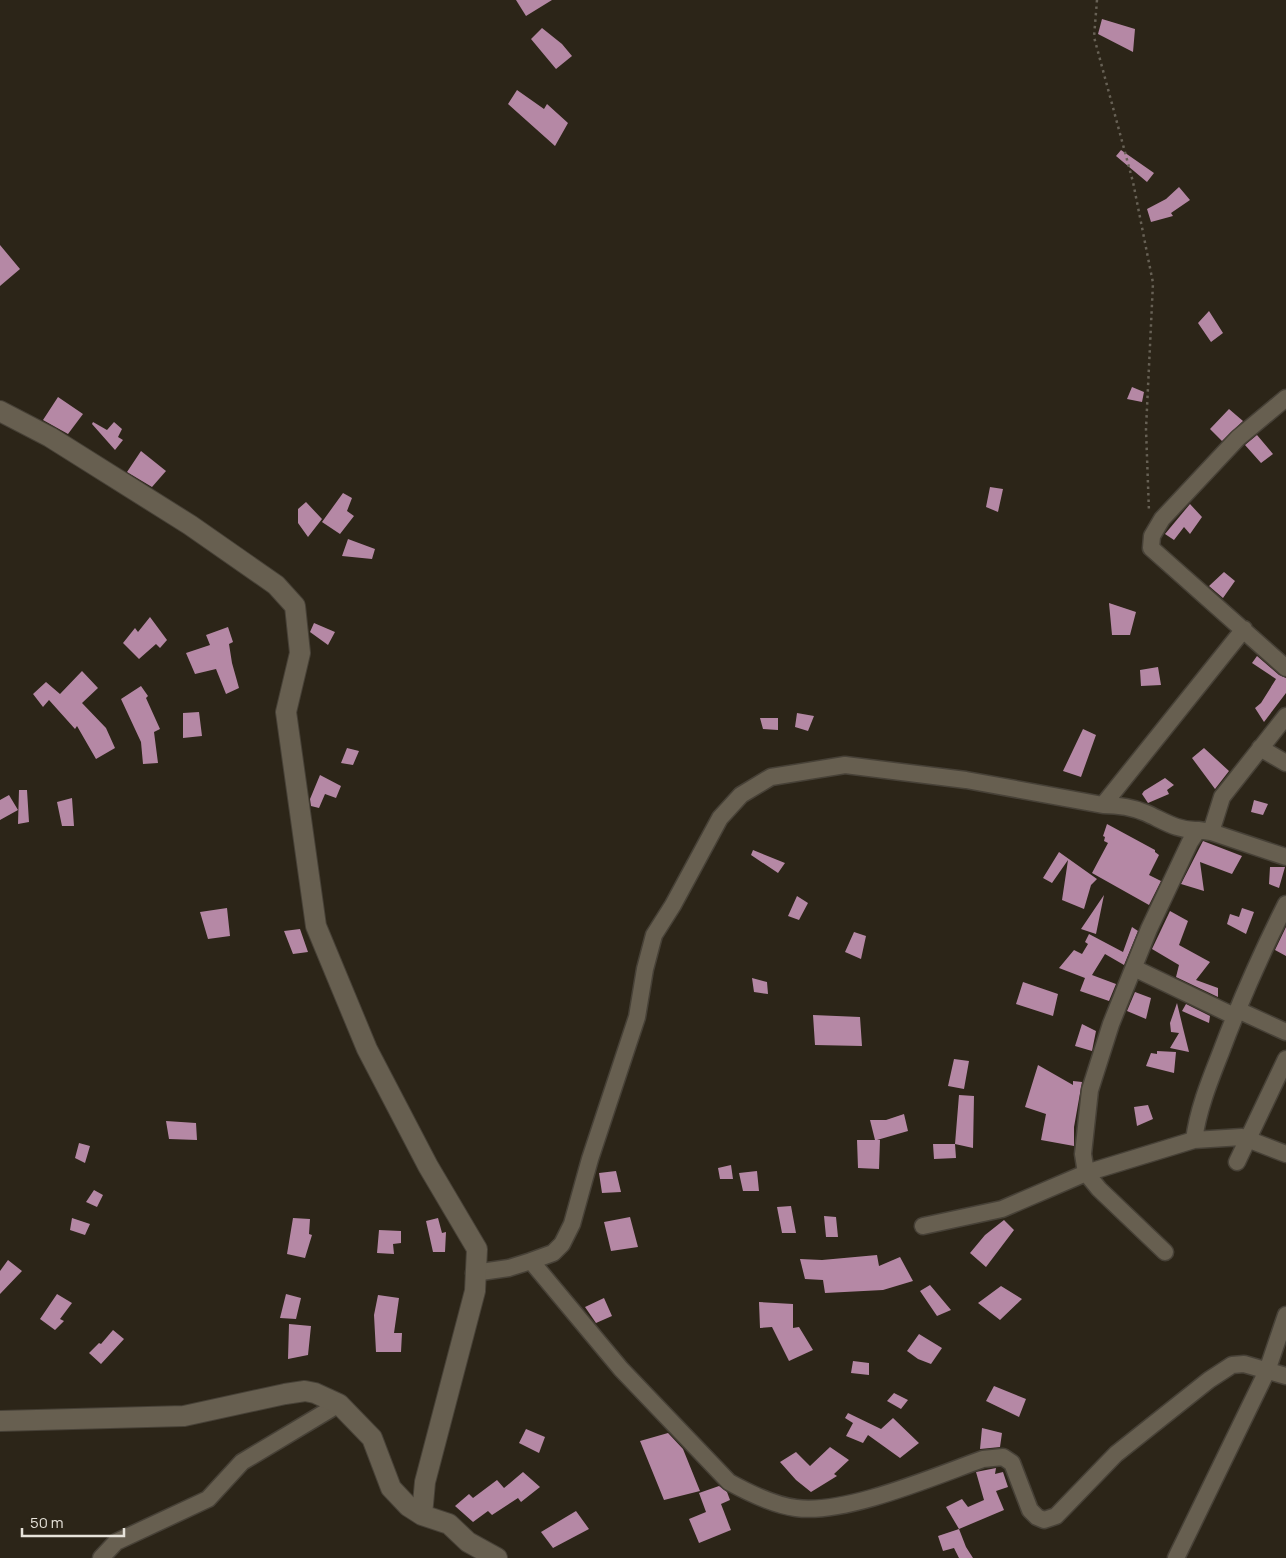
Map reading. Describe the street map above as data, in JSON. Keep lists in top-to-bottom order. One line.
{"scale_bar":"50 m"}
